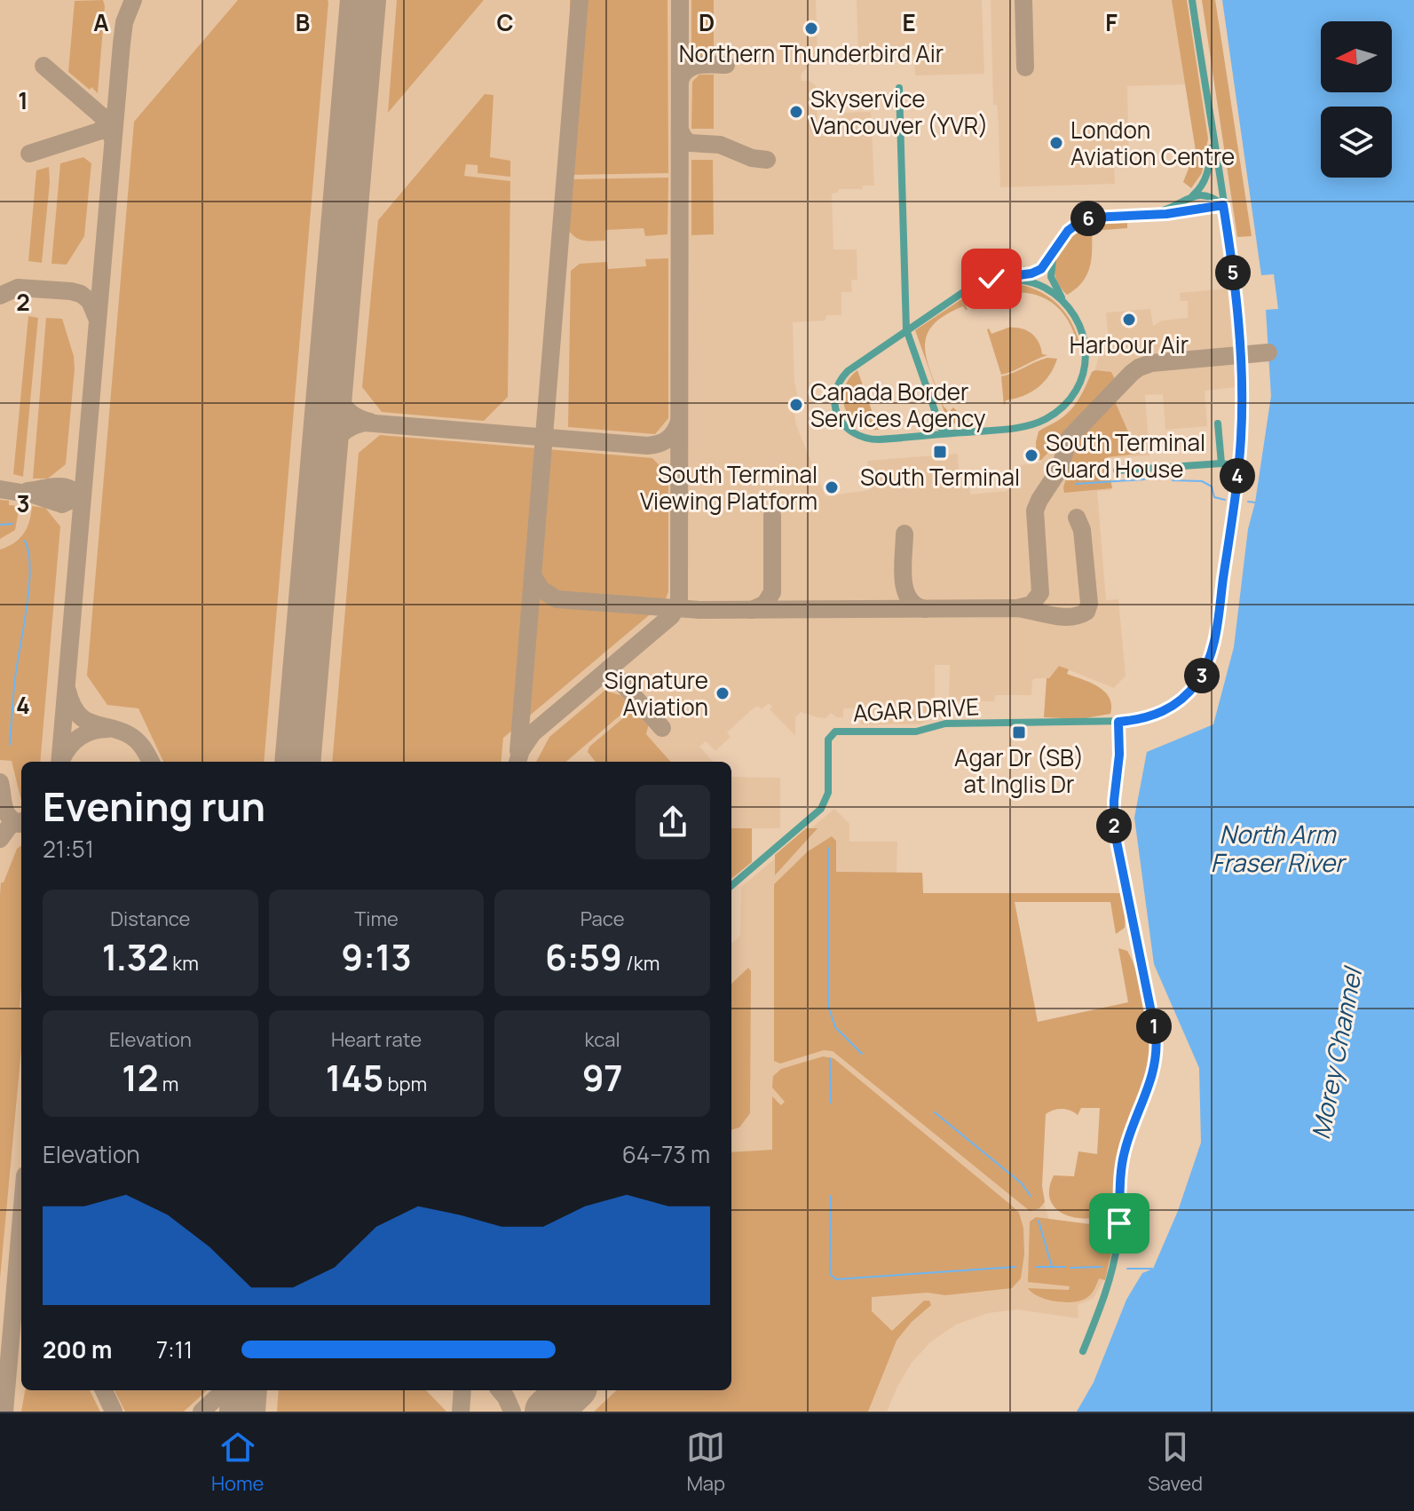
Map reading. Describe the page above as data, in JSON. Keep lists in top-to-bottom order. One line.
{"streets":{"street":["AGAR DRIVE"]},"water":["North Arm Fraser River","Morey Channel"],"places":{"other":["Northern Thunderbird Air","Skyservice Vancouver (YVR)","London Aviation Centre","Harbour Air","Canada Border Services Agency","South Terminal Guard House","South Terminal Viewing Platform","Signature Aviation"],"transit":["South Terminal","Agar Dr (SB) at Inglis Dr"]},"north":"left","page":{"pins":["6","5","4","3","2","1"],"heading":["Evening run","21:51"],"stats":[["Distance","1.32 km"],["Time","9:13"],["Pace","6:59 /km"],["Elevation","12 m"],["Heart rate","145 bpm"],["kcal","97"]],"chart":["Elevation","64–73 m"],"list":[{"name":"200 m","note":"7:11"}],"tabs":["Home","Map","Saved"]},"grid":{"columns":["A","B","C","D","E","F"],"rows":["1","2","3","4"]}}
